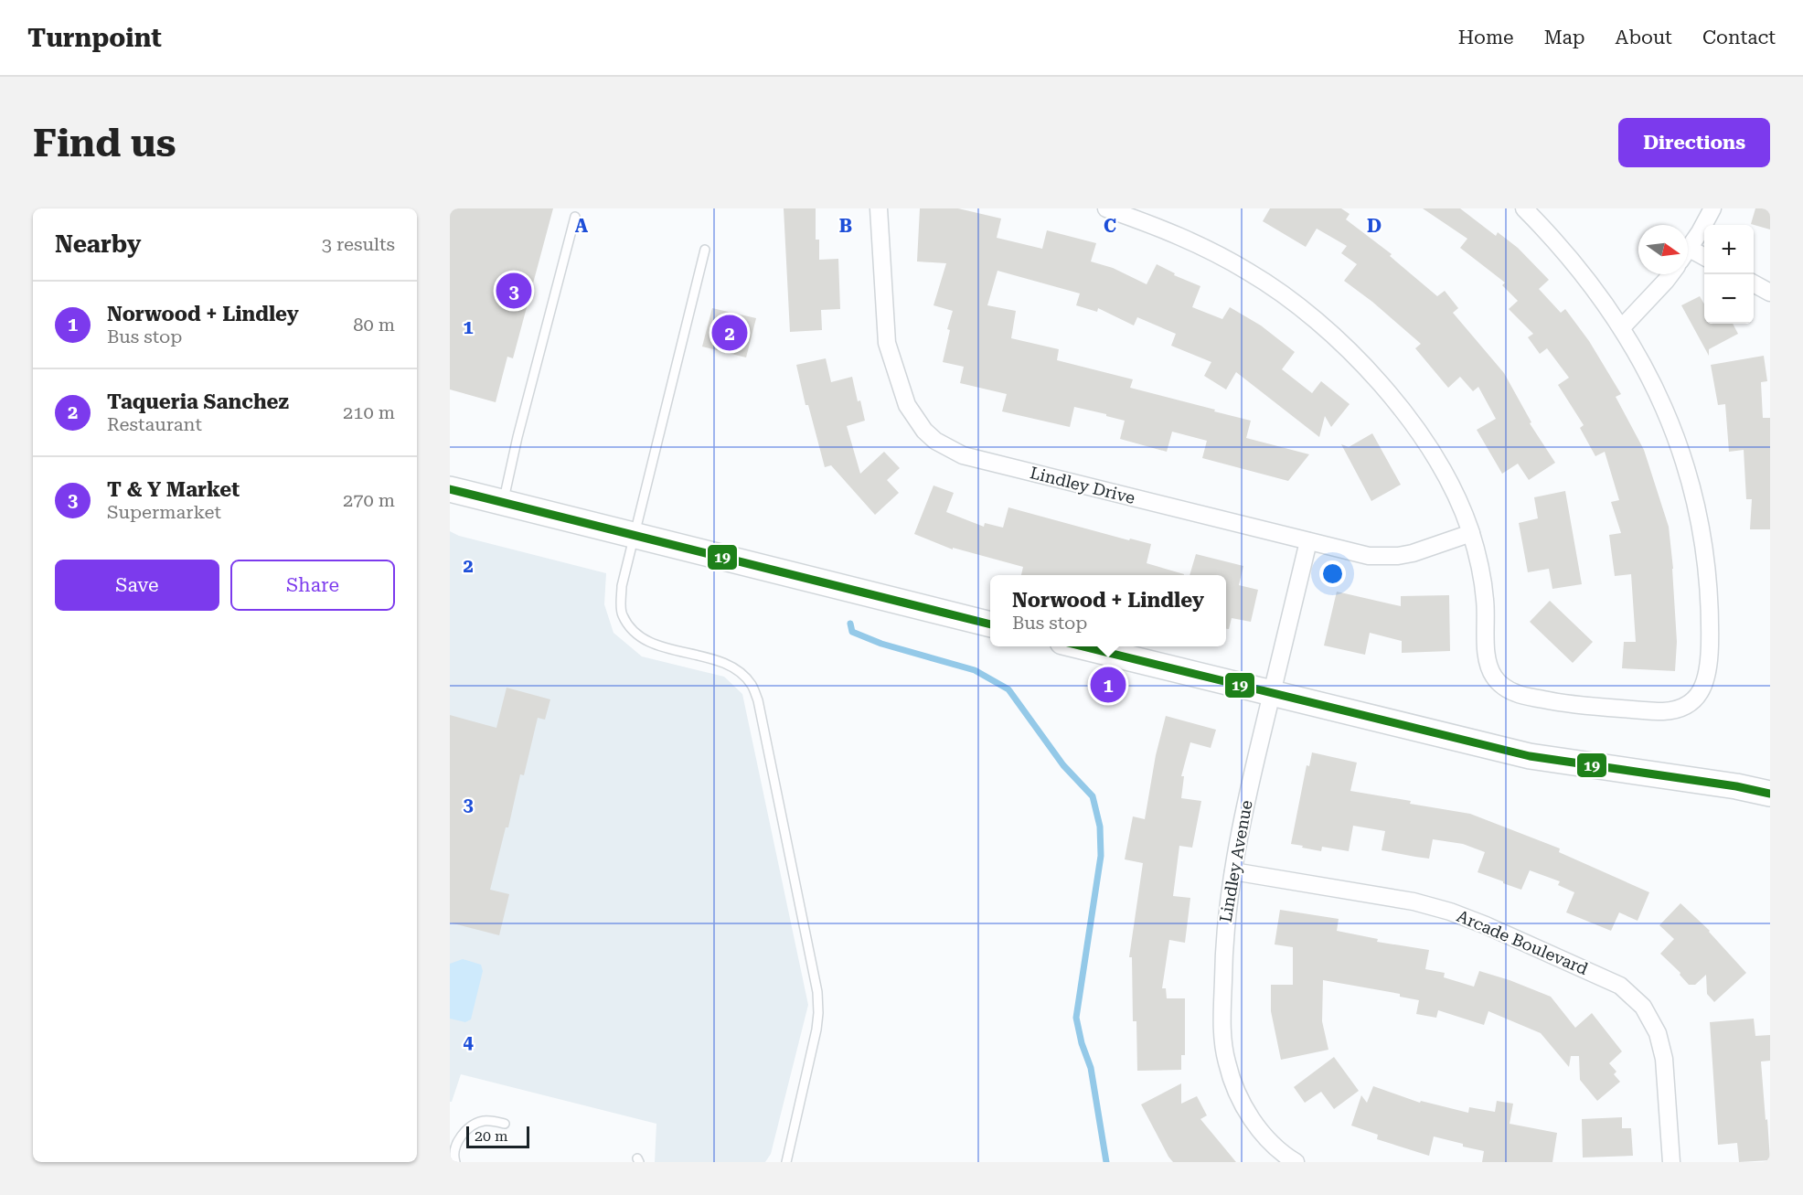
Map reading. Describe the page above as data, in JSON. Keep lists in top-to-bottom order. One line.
{"streets":{"street":["Lindley Drive","Lindley Avenue","Arcade Boulevard"]},"crossings":[["Lindley Drive","Lindley Avenue"],["Lindley Avenue","Arcade Boulevard"]],"lines":["transit line 19"],"scale_bar":"20 m","north":"right","page":{"header":"Turnpoint","nav":["Home","Map","About","Contact"],"buttons":["Directions",["Save","Share"]],"title":"Find us","heading":["Nearby","3 results"],"map_buttons":["+","−"],"pins":["3","2","1"],"list":[{"mark":"1","name":"Norwood + Lindley","note":"Bus stop","value":"80 m"},{"mark":"2","name":"Taqueria Sanchez","note":"Restaurant","value":"210 m"},{"mark":"3","name":"T & Y Market","note":"Supermarket","value":"270 m"}],"popup":["Norwood + Lindley","Bus stop"],"scale":"20 m"},"grid":{"columns":["A","B","C","D"],"rows":["1","2","3","4"]}}
